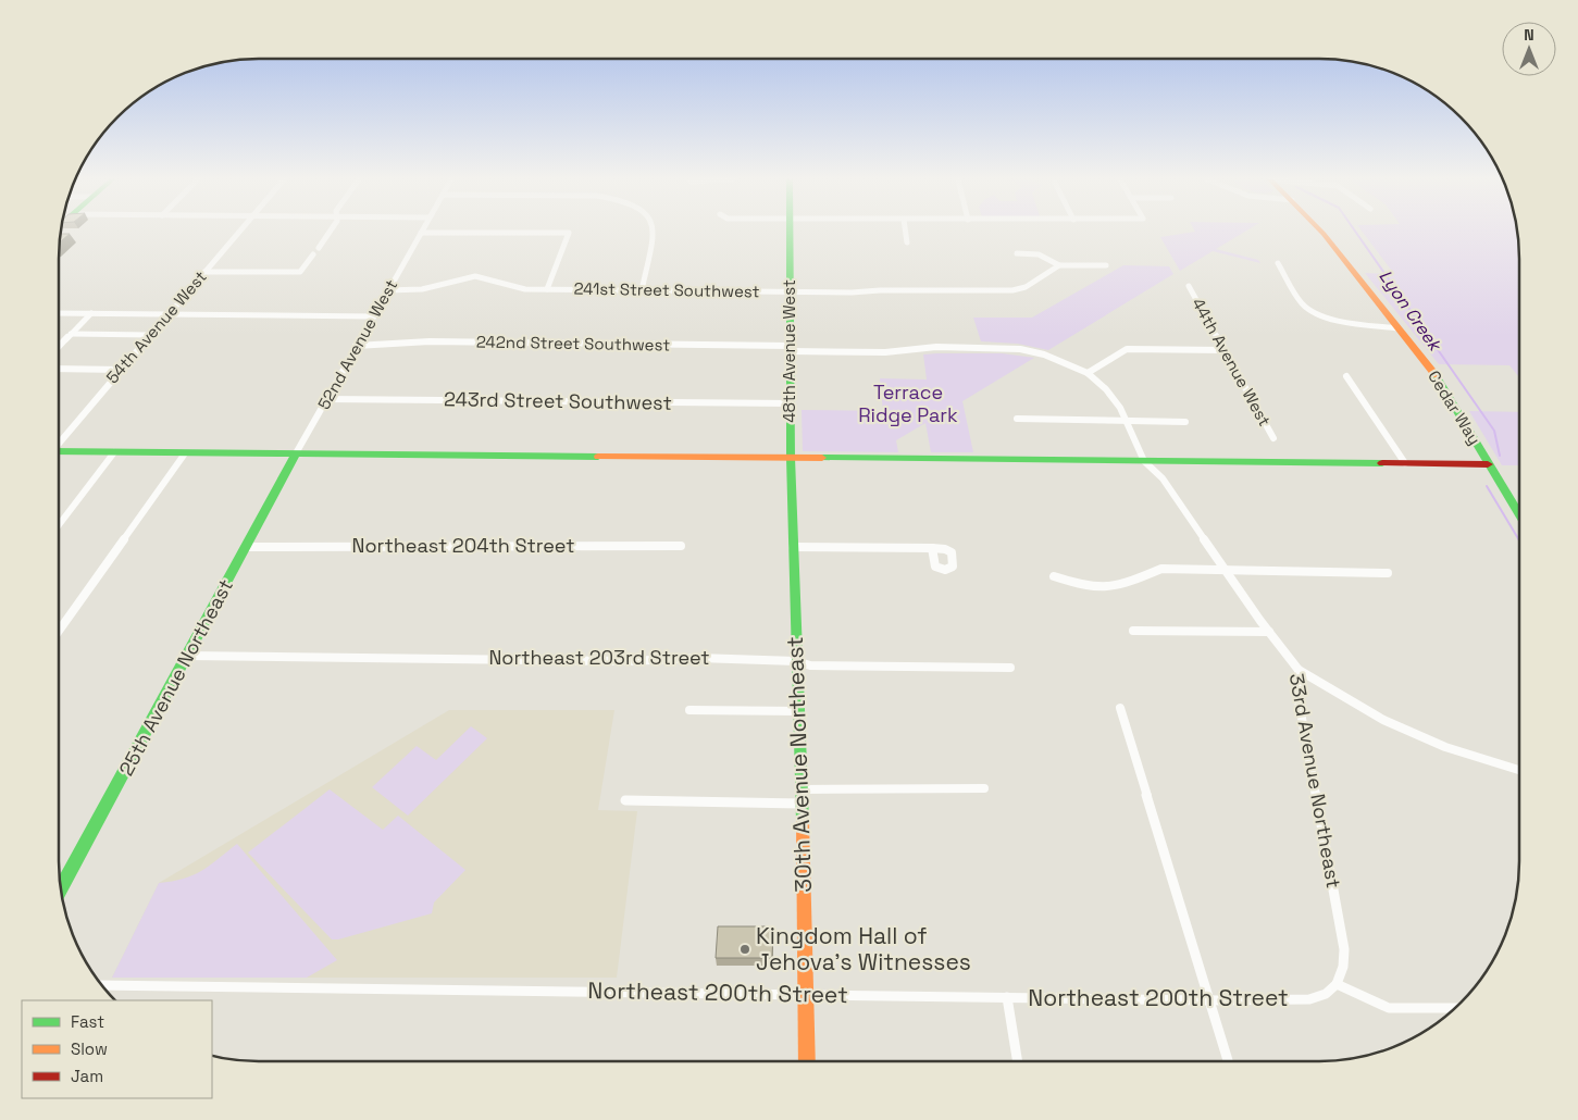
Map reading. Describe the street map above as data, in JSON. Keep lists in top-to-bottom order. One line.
{"streets":{"main road":["48th Avenue West","Cedar Way","25th Avenue Northeast","30th Avenue Northeast"],"street":["241st Street Southwest","54th Avenue West","242nd Street Southwest","52nd Avenue West","44th Avenue West","243rd Street Southwest","Northeast 204th Street","Northeast 203rd Street","33rd Avenue Northeast","Northeast 200th Street"]},"crossings":[["241st Street Southwest","52nd Avenue West"],["241st Street Southwest","48th Avenue West"],["242nd Street Southwest","52nd Avenue West"],["242nd Street Southwest","48th Avenue West"],["242nd Street Southwest","33rd Avenue Northeast"],["52nd Avenue West","243rd Street Southwest"],["52nd Avenue West","25th Avenue Northeast"],["48th Avenue West","243rd Street Southwest"],["48th Avenue West","30th Avenue Northeast"],["Northeast 204th Street","25th Avenue Northeast"],["Northeast 203rd Street","25th Avenue Northeast"],["Northeast 203rd Street","30th Avenue Northeast"],["30th Avenue Northeast","Northeast 200th Street"],["33rd Avenue Northeast","Northeast 200th Street"]],"water":["Lyon Creek"],"parks":["Terrace Ridge Park"],"places":["Kingdom Hall of Jehova's Witnesses"],"legend":["Fast","Slow","Jam"],"north":"top"}
